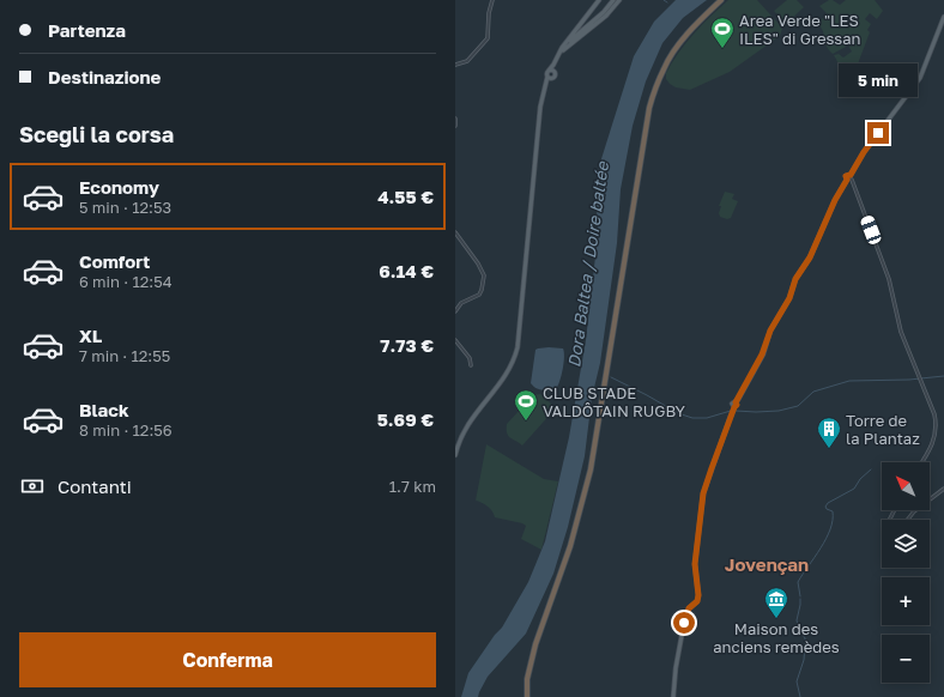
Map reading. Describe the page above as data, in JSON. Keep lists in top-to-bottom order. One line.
{"districts":["Jovençan"],"water":["Dora Baltea / Doire baltée"],"places":{"sports":["Area Verde \"LES ILES\" di Gressan","CLUB STADE VALDÔTAIN RUGBY"],"building":["Torre de la Plantaz"],"museum":["Maison des anciens remèdes"]},"north":"top left","page":{"banner":["Partenza","Destinazione"],"bubble":"5 min","heading":"Scegli la corsa","list":[{"name":"Economy","note":"5 min · 12:53","value":"4.55 €"},{"name":"Comfort","note":"6 min · 12:54","value":"6.14 €"},{"name":"XL","note":"7 min · 12:55","value":"7.73 €"},{"name":"Black","note":"8 min · 12:56","value":"5.69 €"}],"pay":["Contanti","1.7 km"],"map_buttons":["+","−"],"buttons":"Conferma"}}
